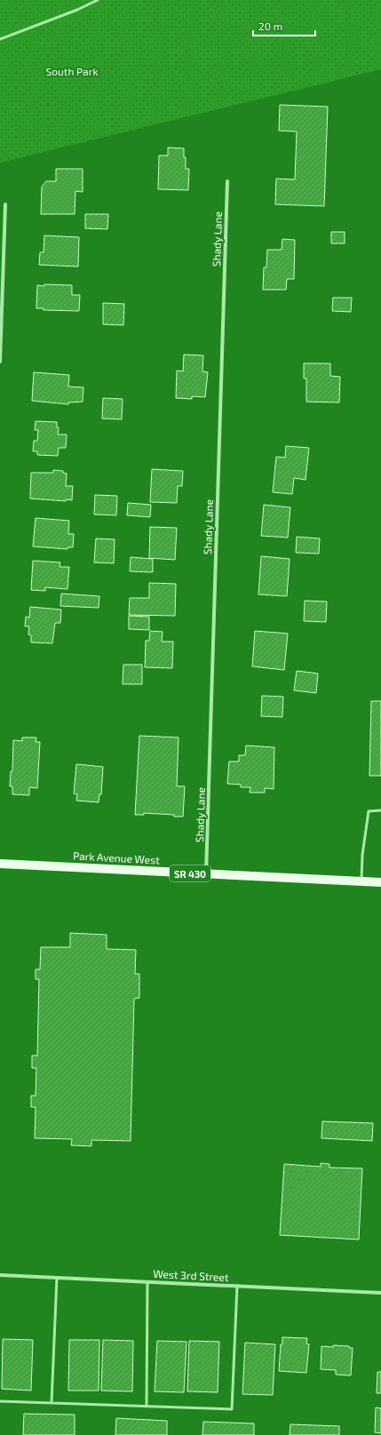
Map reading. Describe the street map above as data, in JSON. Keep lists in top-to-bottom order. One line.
{"streets":{"main road":["Park Avenue West","SR 430"],"street":["Shady Lane","West 3rd Street"]},"crossings":[["Shady Lane","Park Avenue West"]],"parks":["South Park"],"scale_bar":"20 m"}
